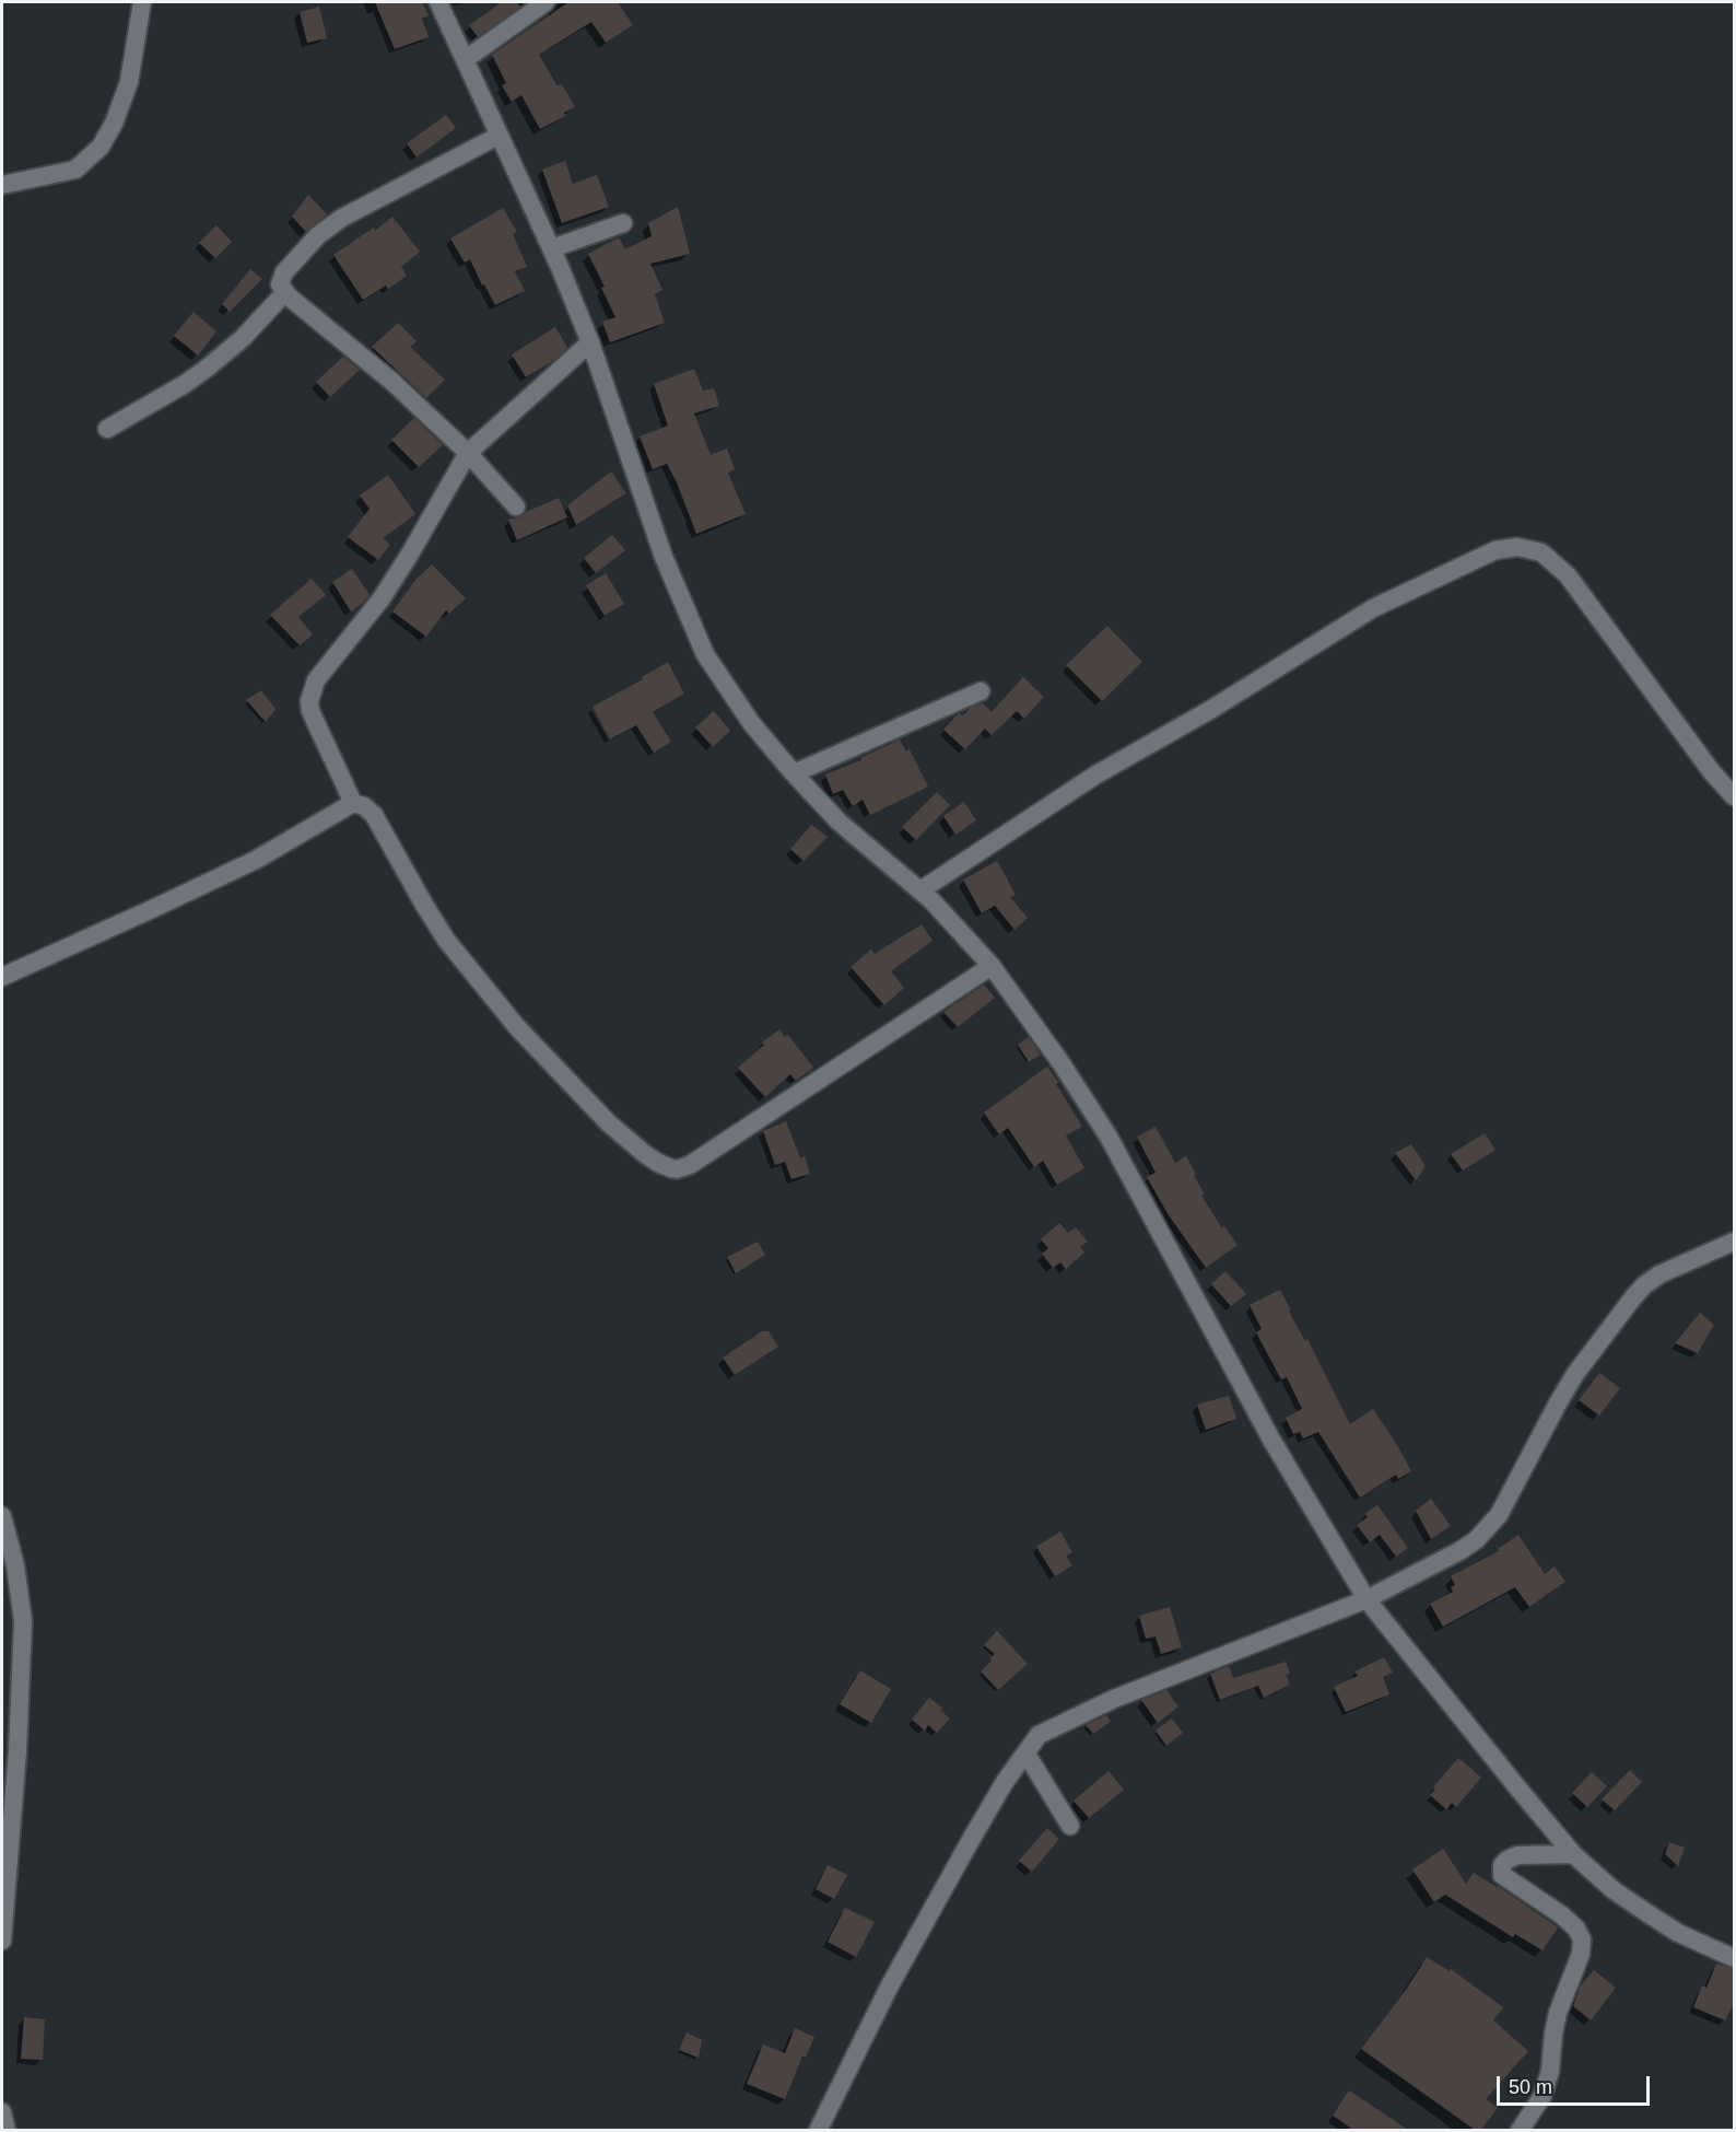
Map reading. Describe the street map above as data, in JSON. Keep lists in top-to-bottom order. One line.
{"scale_bar":"50 m"}
